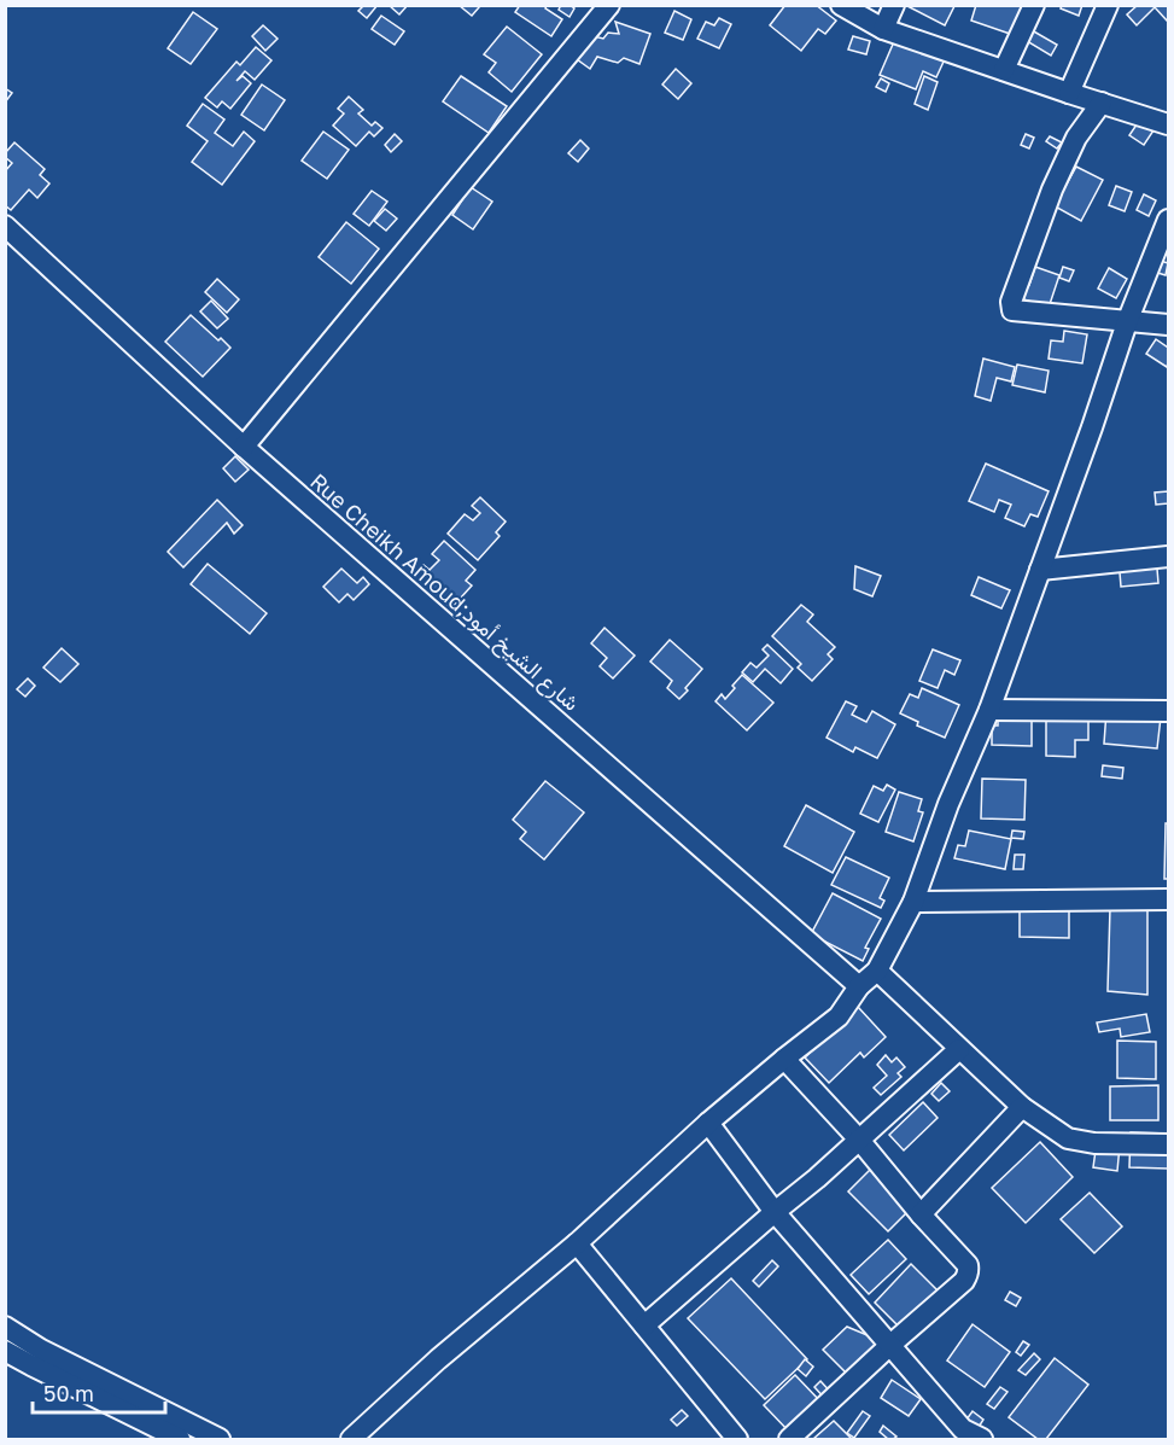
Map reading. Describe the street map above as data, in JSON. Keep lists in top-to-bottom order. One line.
{"streets":{"street":["Rue Cheikh Amoud;شارع الشيخ أمود"]},"scale_bar":"50 m"}
